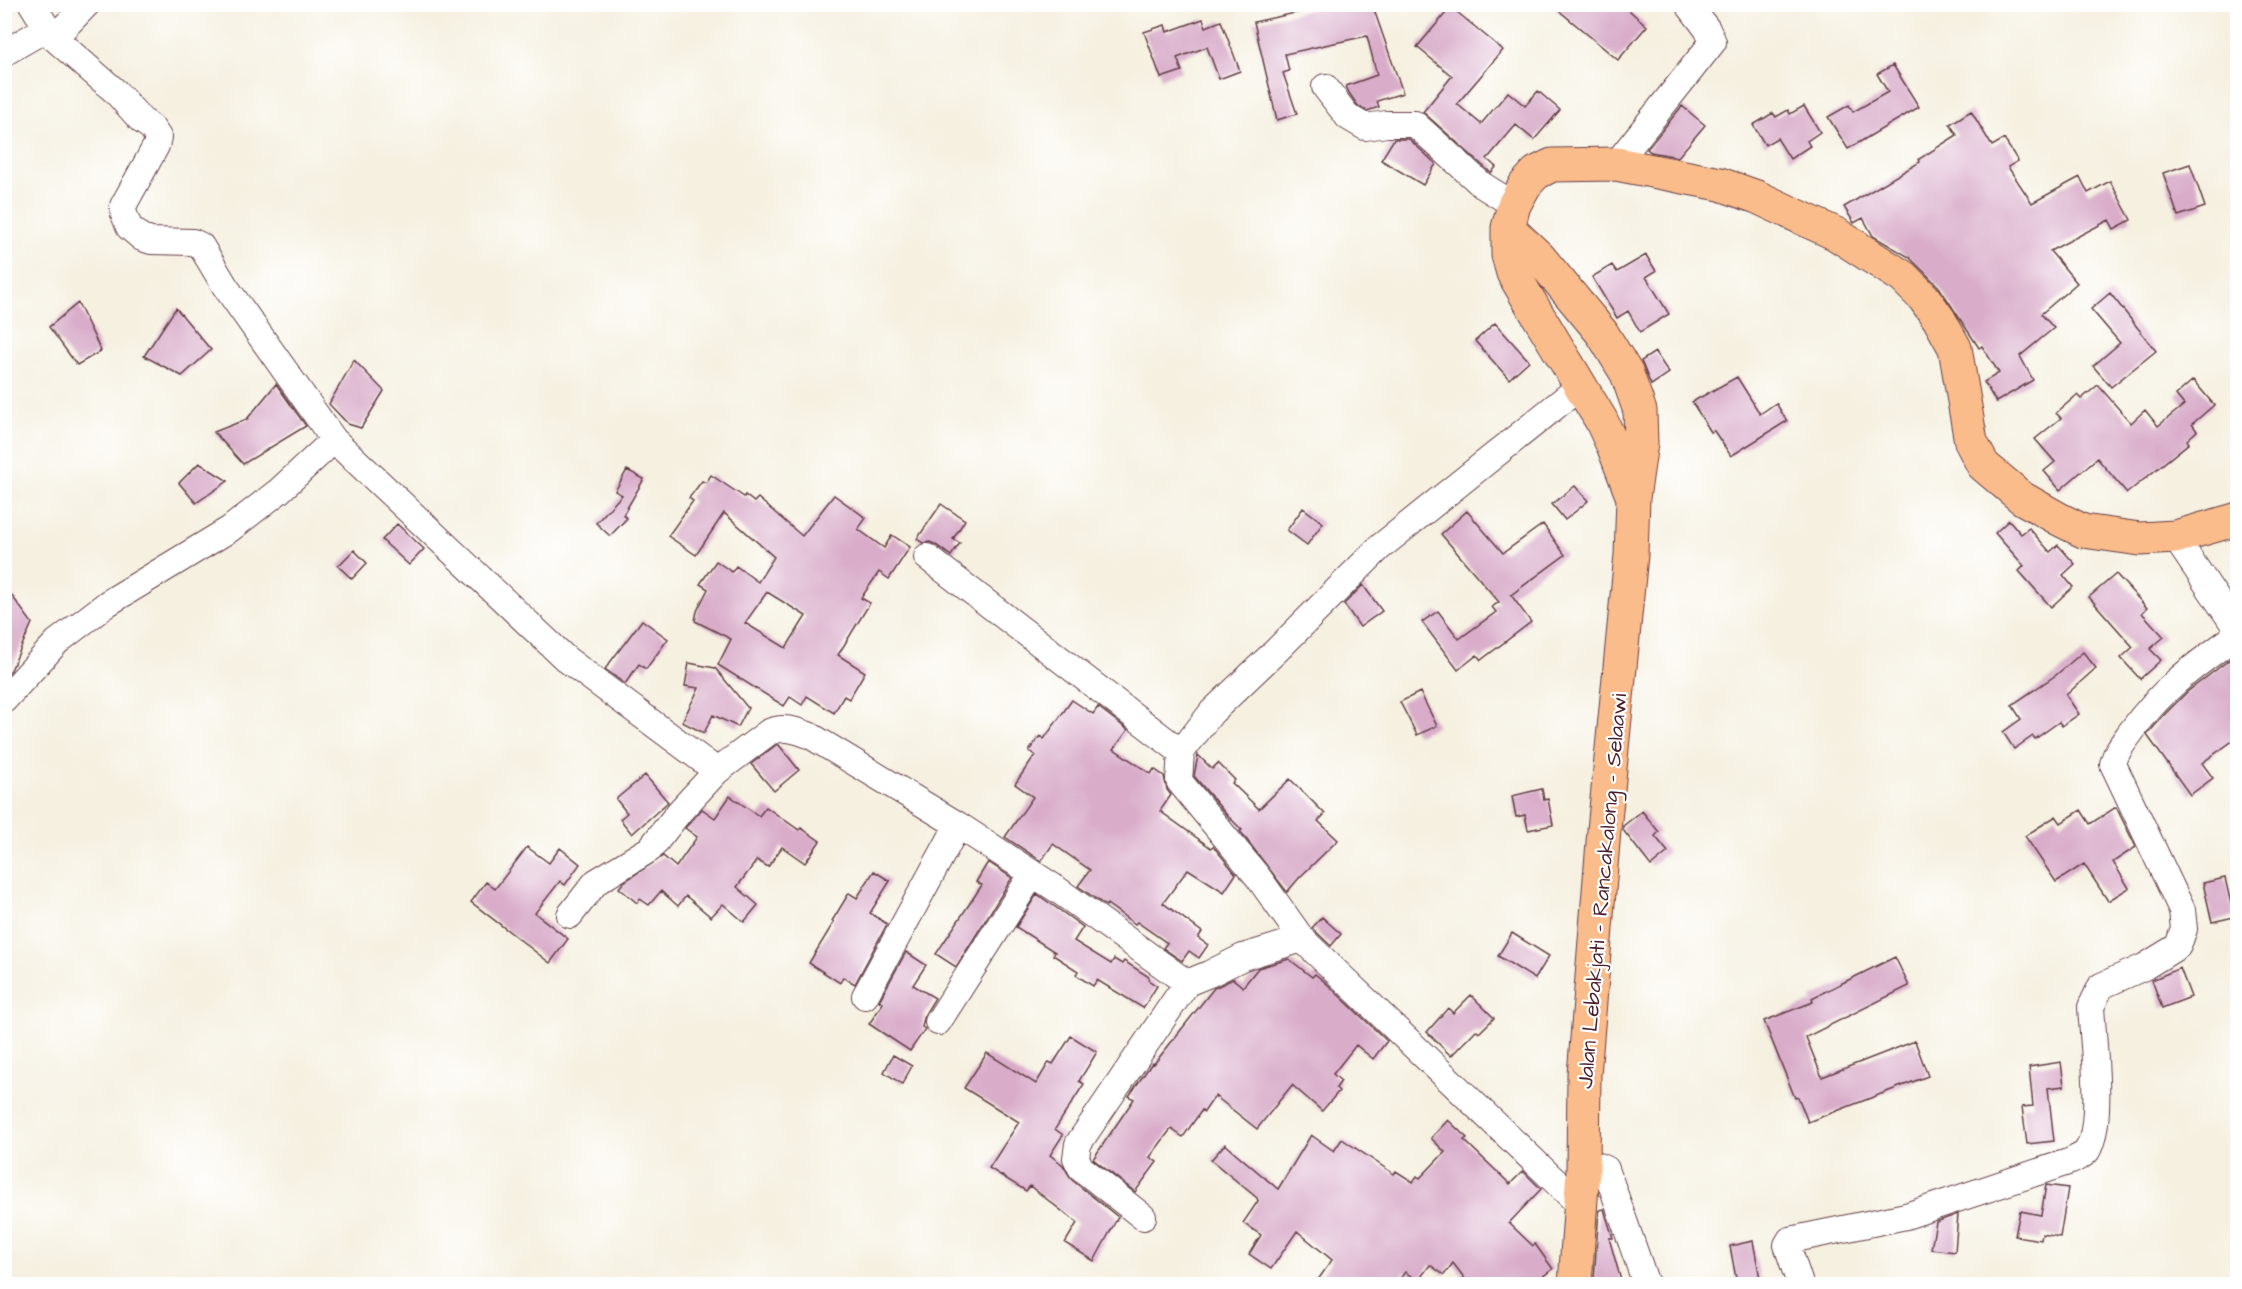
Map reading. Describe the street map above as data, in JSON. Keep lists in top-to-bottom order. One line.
{"streets":{"main road":["Jalan Lebakjati - Rancakalong - Selaawi"]}}
